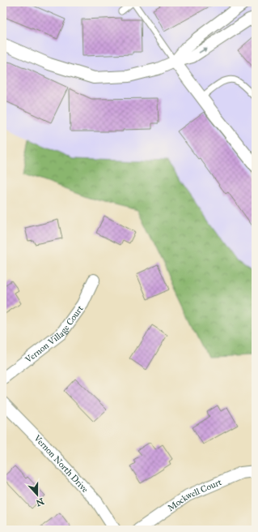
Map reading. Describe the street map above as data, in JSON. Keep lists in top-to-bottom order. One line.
{"streets":{"street":["Vernon Village Court","Vernon North Drive","Mockwell Court"]},"north":"bottom"}
